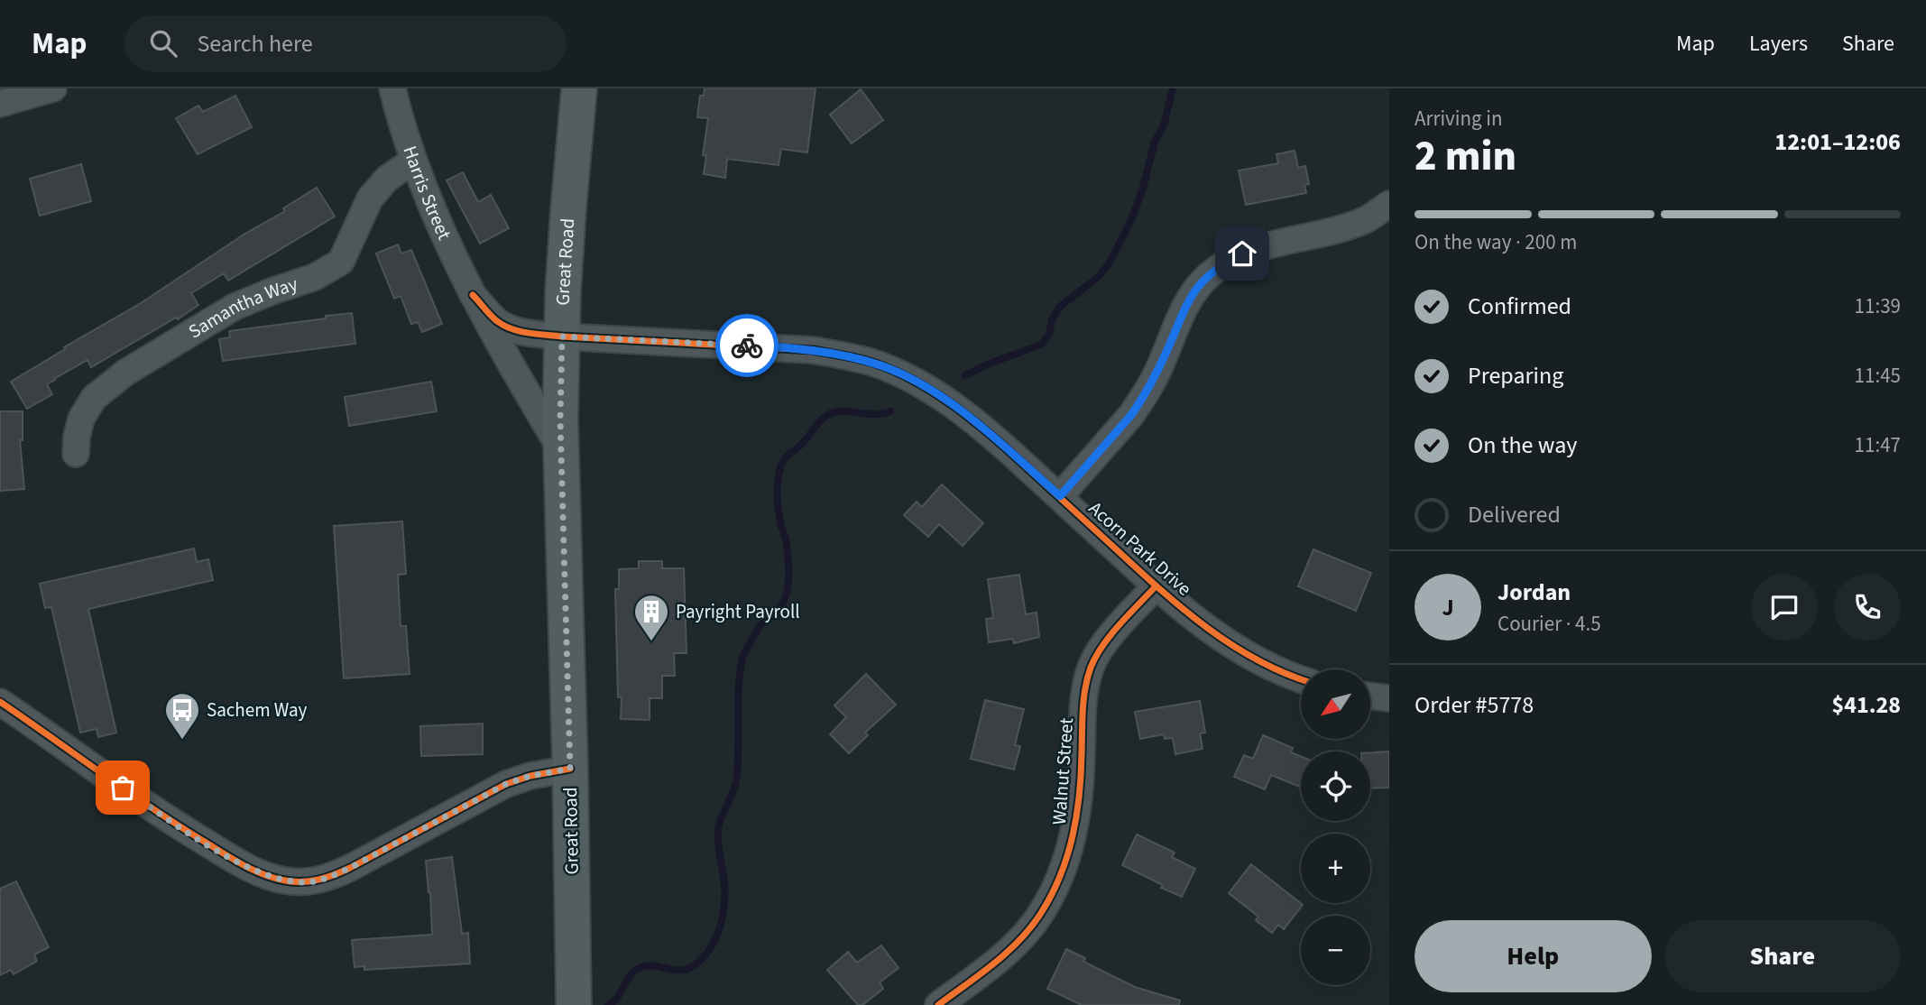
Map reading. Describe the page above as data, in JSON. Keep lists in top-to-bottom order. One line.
{"streets":{"main road":["Great Road"],"street":["Harris Street","Samantha Way","Acorn Park Drive","Walnut Street"]},"crossings":[["Harris Street","Great Road"],["Harris Street","Samantha Way"],["Harris Street","Acorn Park Drive"],["Great Road","Acorn Park Drive"],["Acorn Park Drive","Walnut Street"]],"places":{"building":["Payright Payroll"],"bus stop":["Sachem Way"]},"north":"bottom left","page":{"header":"Map","search":"Search here","nav":["Map","Layers","Share"],"heading":["2 min","Arriving in","12:01–12:06"],"panel":["Jordan","Courier · 4.5","Order #5778","$41.28"],"bar":"On the way · 200 m","list":[["Confirmed","11:39"],["Preparing","11:45"],["On the way","11:47"],"Delivered"],"round":"J","map_buttons":["+","−"],"buttons":["Help","Share"]}}
